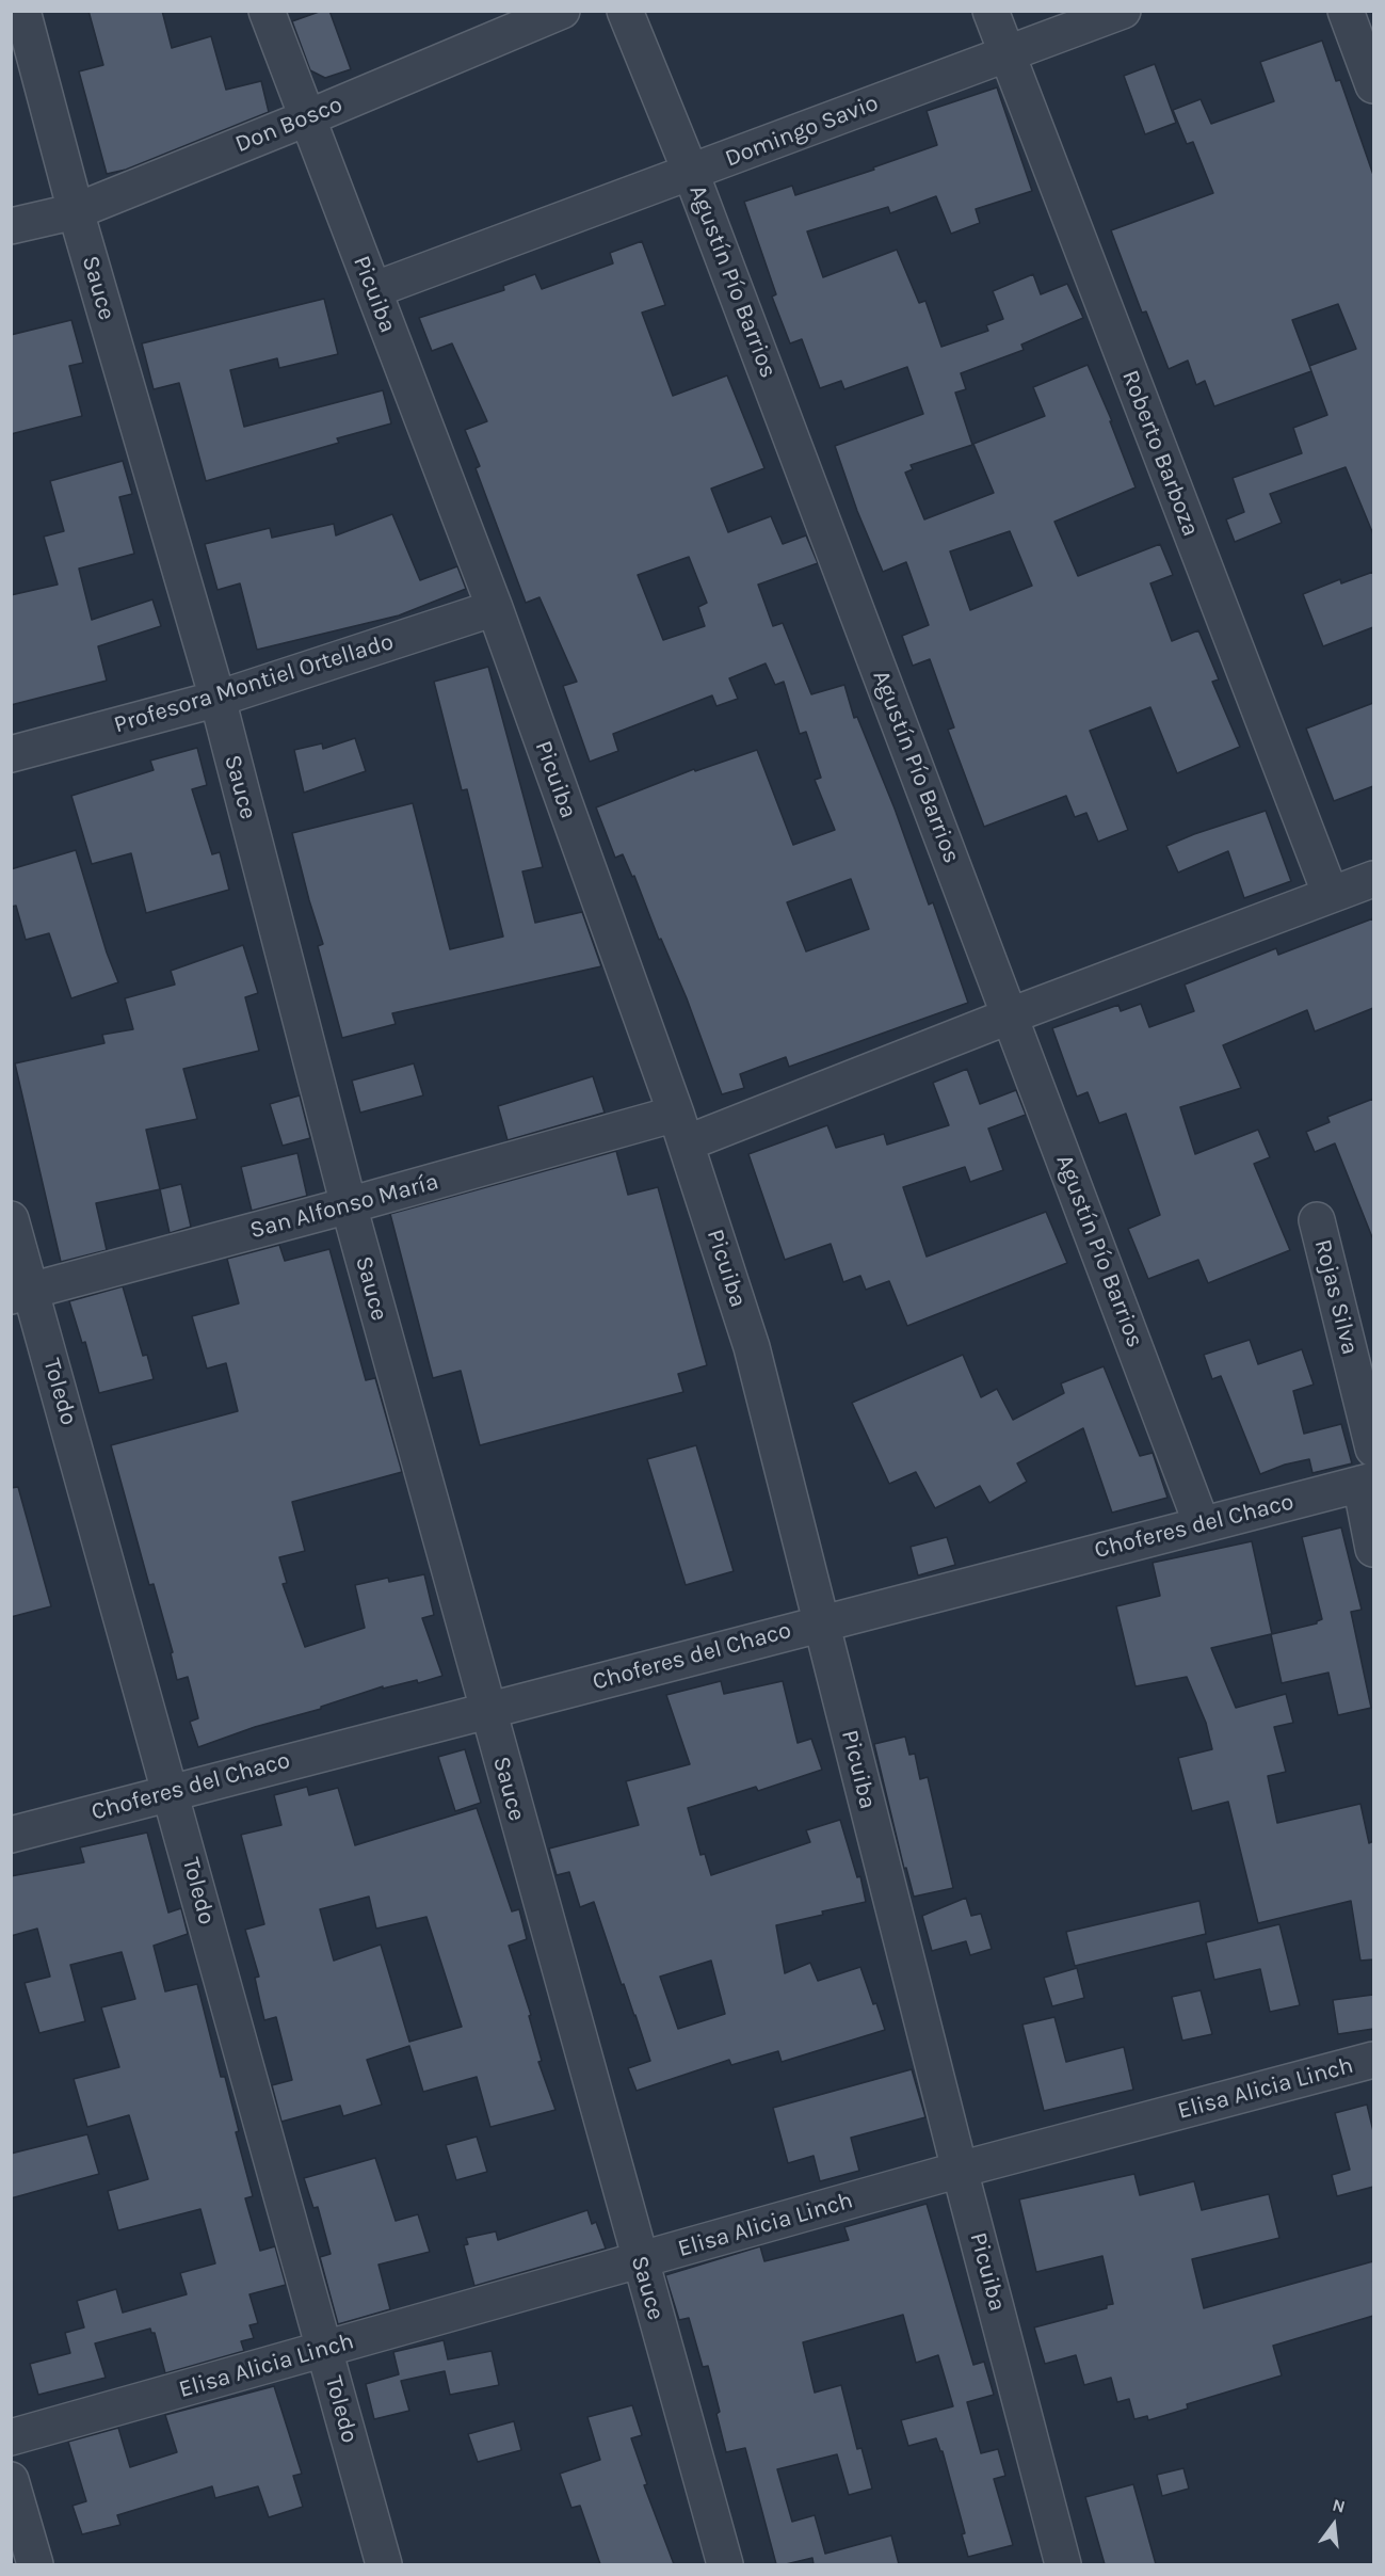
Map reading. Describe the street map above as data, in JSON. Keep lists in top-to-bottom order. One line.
{"streets":{"street":["Don Bosco","Domingo Savio","Agustín Pío Barrios","Sauce","Picuiba","Roberto Barboza","Profesora Montiel Ortellado","San Alfonso María","Rojas Silva","Toledo","Choferes del Chaco","Elisa Alicia Linch"]},"crossings":[["Don Bosco","Sauce"],["Don Bosco","Picuiba"],["Domingo Savio","Agustín Pío Barrios"],["Domingo Savio","Picuiba"],["Domingo Savio","Roberto Barboza"],["Agustín Pío Barrios","San Alfonso María"],["Agustín Pío Barrios","Choferes del Chaco"],["Sauce","Profesora Montiel Ortellado"],["Sauce","San Alfonso María"],["Sauce","Choferes del Chaco"],["Sauce","Elisa Alicia Linch"],["Picuiba","Profesora Montiel Ortellado"],["Picuiba","San Alfonso María"],["Picuiba","Choferes del Chaco"],["Picuiba","Elisa Alicia Linch"],["Roberto Barboza","San Alfonso María"],["San Alfonso María","Toledo"],["Toledo","Choferes del Chaco"],["Toledo","Elisa Alicia Linch"]],"north":"top"}
